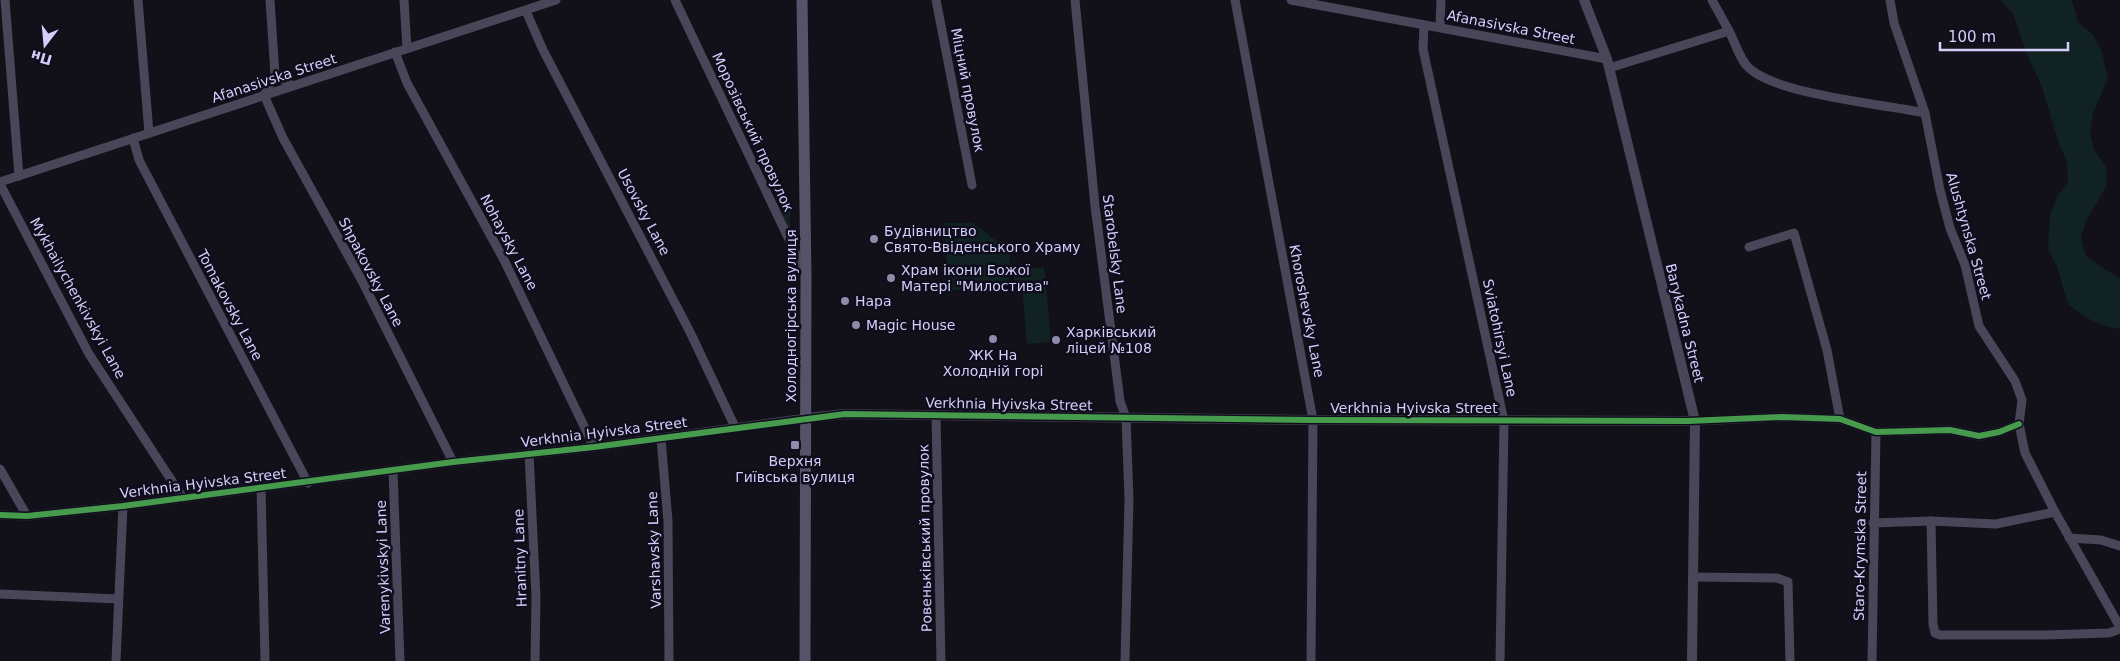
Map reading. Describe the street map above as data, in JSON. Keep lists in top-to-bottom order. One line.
{"streets":{"main road":["Холодногірська вулиця"],"street":["Afanasivska Street","Міцний провулок","Морозівський провулок","Usovsky Lane","Alushtynska Street","Nohaysky Lane","Starobelsky Lane","Shpakovsky Lane","Mykhailychenkivskyi Lane","Tomakovsky Lane","Khoroshevsky Lane","Barykadna Street","Sviatohirsyi Lane","Verkhnia Hyivska Street","Ровеньківський провулок","Staro-Krymska Street","Varshavsky Lane","Hranitny Lane","Varenykivskyi Lane"]},"crossings":[["Afanasivska Street","Usovsky Lane"],["Afanasivska Street","Nohaysky Lane"],["Afanasivska Street","Shpakovsky Lane"],["Afanasivska Street","Mykhailychenkivskyi Lane"],["Afanasivska Street","Tomakovsky Lane"],["Afanasivska Street","Barykadna Street"],["Afanasivska Street","Sviatohirsyi Lane"],["Морозівський провулок","Холодногірська вулиця"],["Usovsky Lane","Verkhnia Hyivska Street"],["Alushtynska Street","Verkhnia Hyivska Street"],["Nohaysky Lane","Verkhnia Hyivska Street"],["Starobelsky Lane","Verkhnia Hyivska Street"],["Shpakovsky Lane","Verkhnia Hyivska Street"],["Mykhailychenkivskyi Lane","Verkhnia Hyivska Street"],["Tomakovsky Lane","Verkhnia Hyivska Street"],["Khoroshevsky Lane","Verkhnia Hyivska Street"],["Холодногірська вулиця","Verkhnia Hyivska Street"],["Barykadna Street","Verkhnia Hyivska Street"],["Sviatohirsyi Lane","Verkhnia Hyivska Street"],["Verkhnia Hyivska Street","Ровеньківський провулок"],["Verkhnia Hyivska Street","Staro-Krymska Street"],["Verkhnia Hyivska Street","Varshavsky Lane"],["Verkhnia Hyivska Street","Hranitny Lane"],["Verkhnia Hyivska Street","Varenykivskyi Lane"]],"places":{"other":["Будівництво Свято-Ввіденського Храму","Храм ікони Божої Матері \"Милостива\"","Нара","Magic House","ЖК На Холодній горі","Харківський ліцей №108"],"transit":["Верхня Гиївська вулиця"]},"scale_bar":"100 m","north":"bottom"}
